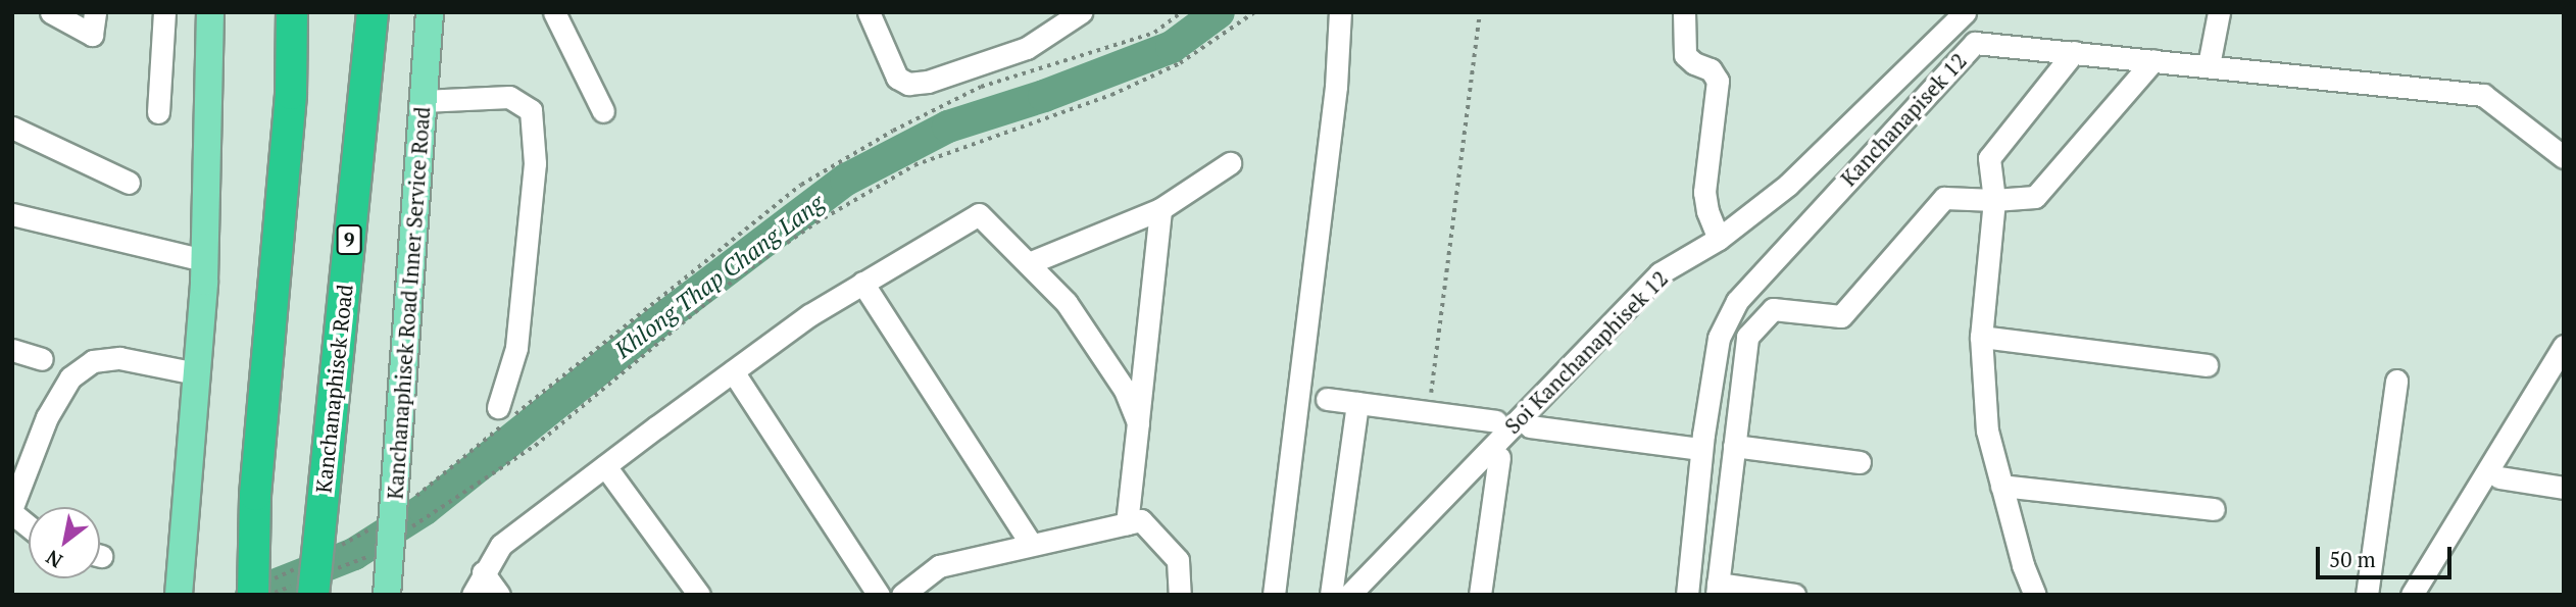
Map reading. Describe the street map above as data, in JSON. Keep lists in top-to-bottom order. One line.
{"streets":{"highway":["9","Kanchanaphisek Road"],"main road":["Kanchanaphisek Road Inner Service Road"],"street":["Kanchanapisek 12","Soi Kanchanaphisek 12"]},"water":["Khlong Thap Chang Lang"],"scale_bar":"50 m","north":"bottom left"}
